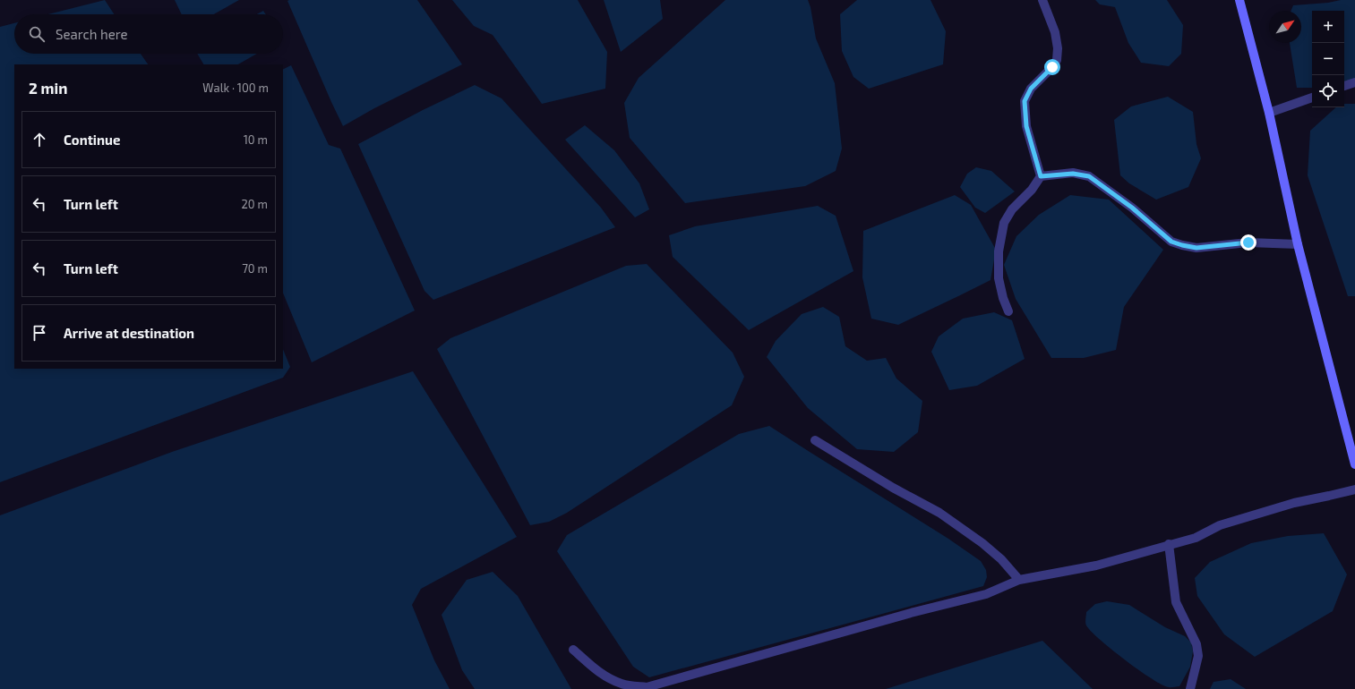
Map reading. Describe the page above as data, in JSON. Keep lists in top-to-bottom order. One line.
{"north":"top right","page":{"map_buttons":["+","−"],"search":"Search here","heading":["2 min","Walk · 100 m"],"list":[["Continue","10 m"],["Turn left","20 m"],["Turn left","70 m"],"Arrive at destination"]}}
